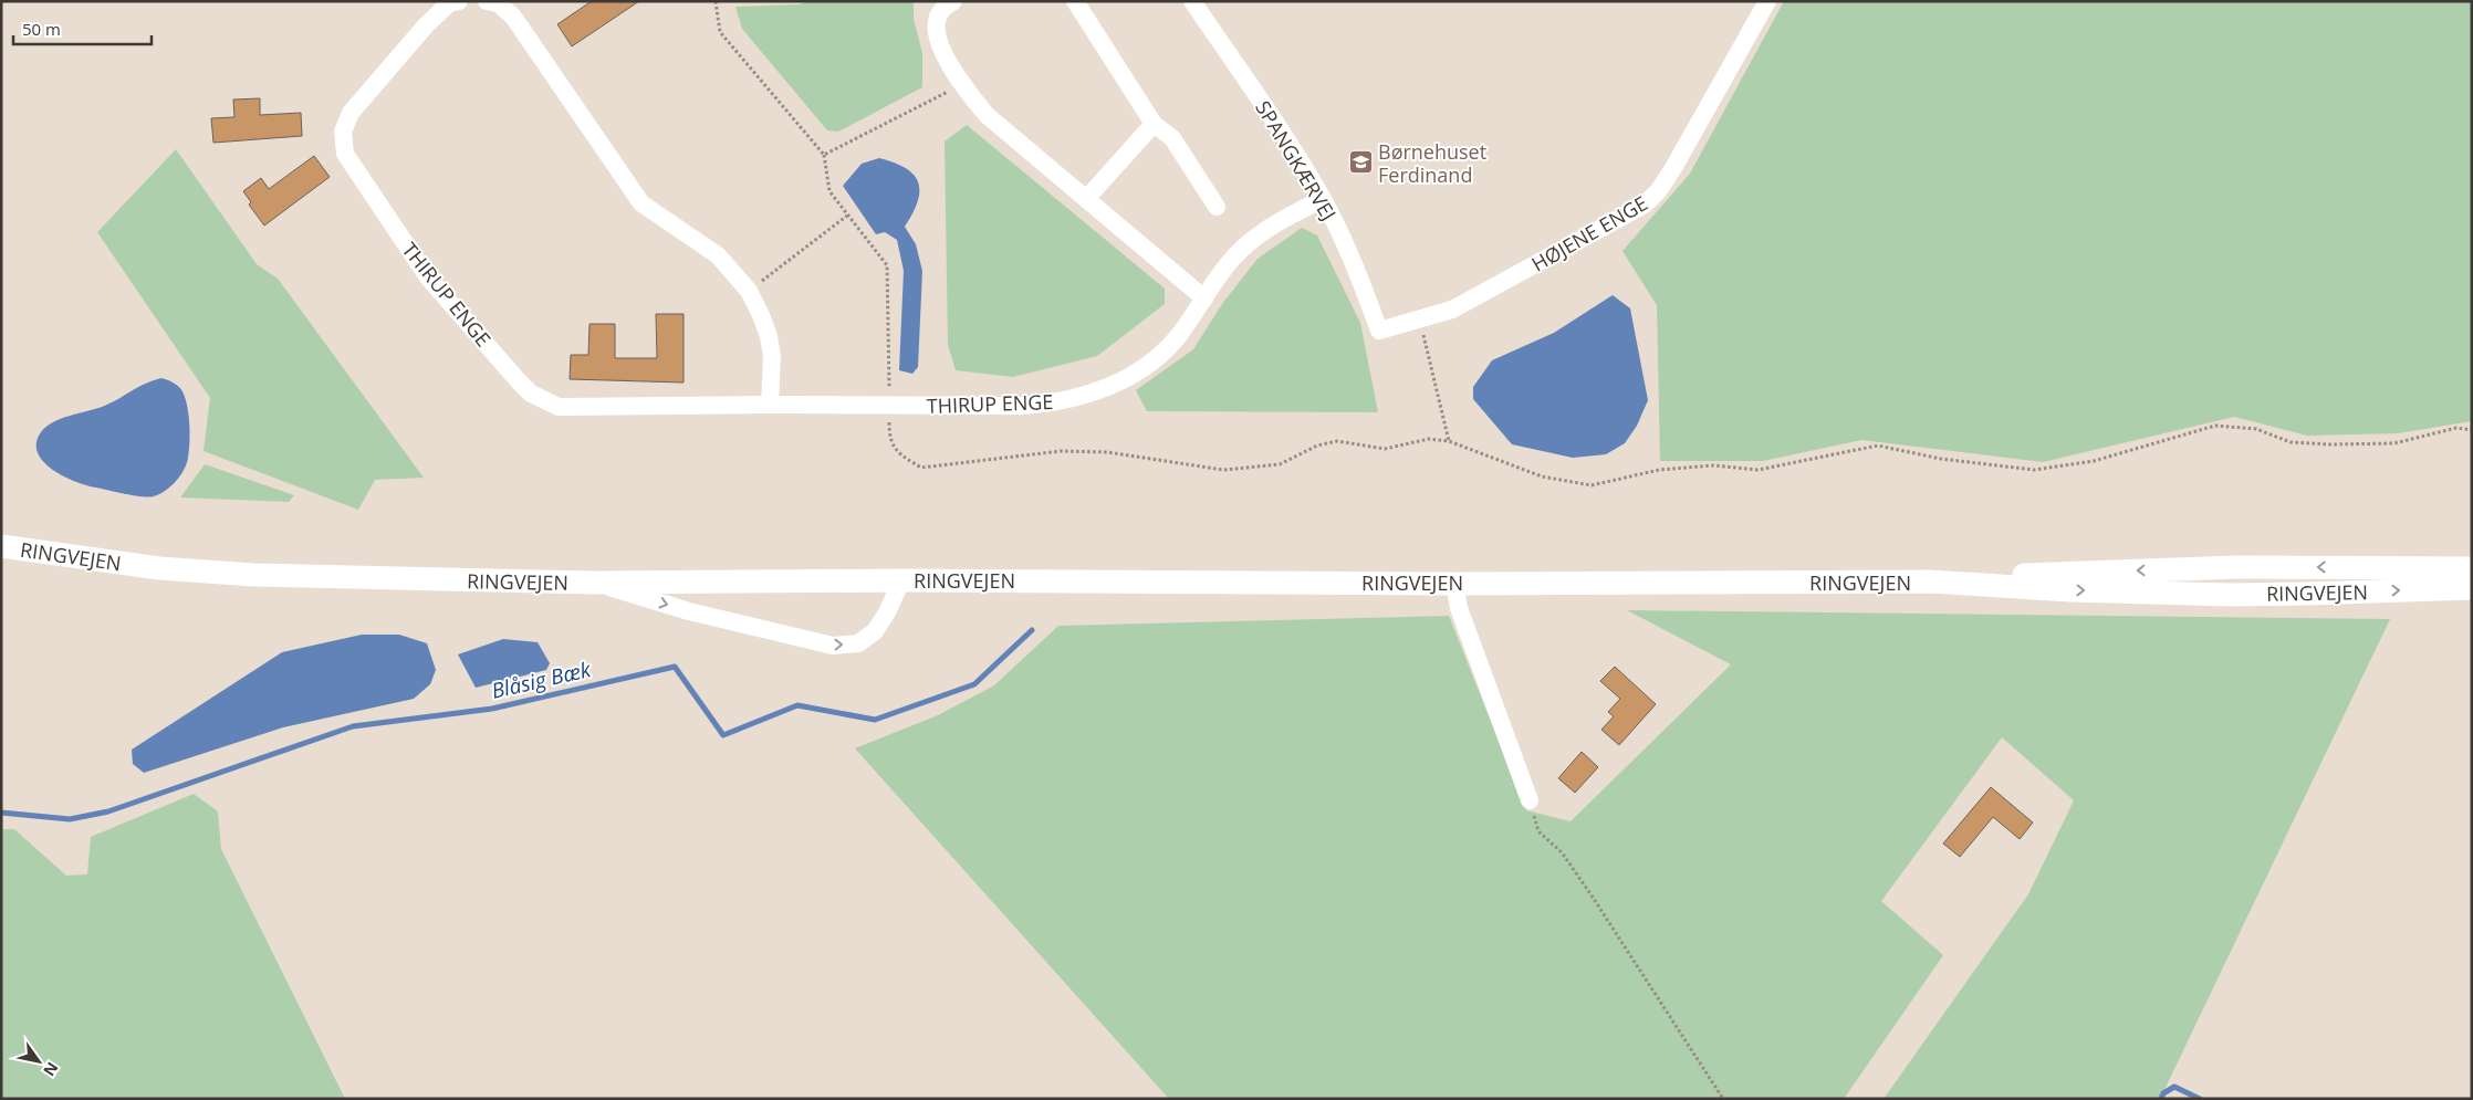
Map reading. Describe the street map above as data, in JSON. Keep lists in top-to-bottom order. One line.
{"streets":{"main road":["RINGVEJEN"],"street":["SPANGKÆRVEJ","HØJENE ENGE","THIRUP ENGE"]},"crossings":[["SPANGKÆRVEJ","HØJENE ENGE"],["SPANGKÆRVEJ","THIRUP ENGE"]],"water":["Blåsig Bæk"],"places":{"school or university":["Børnehuset Ferdinand"]},"scale_bar":"50 m","north":"bottom right"}
